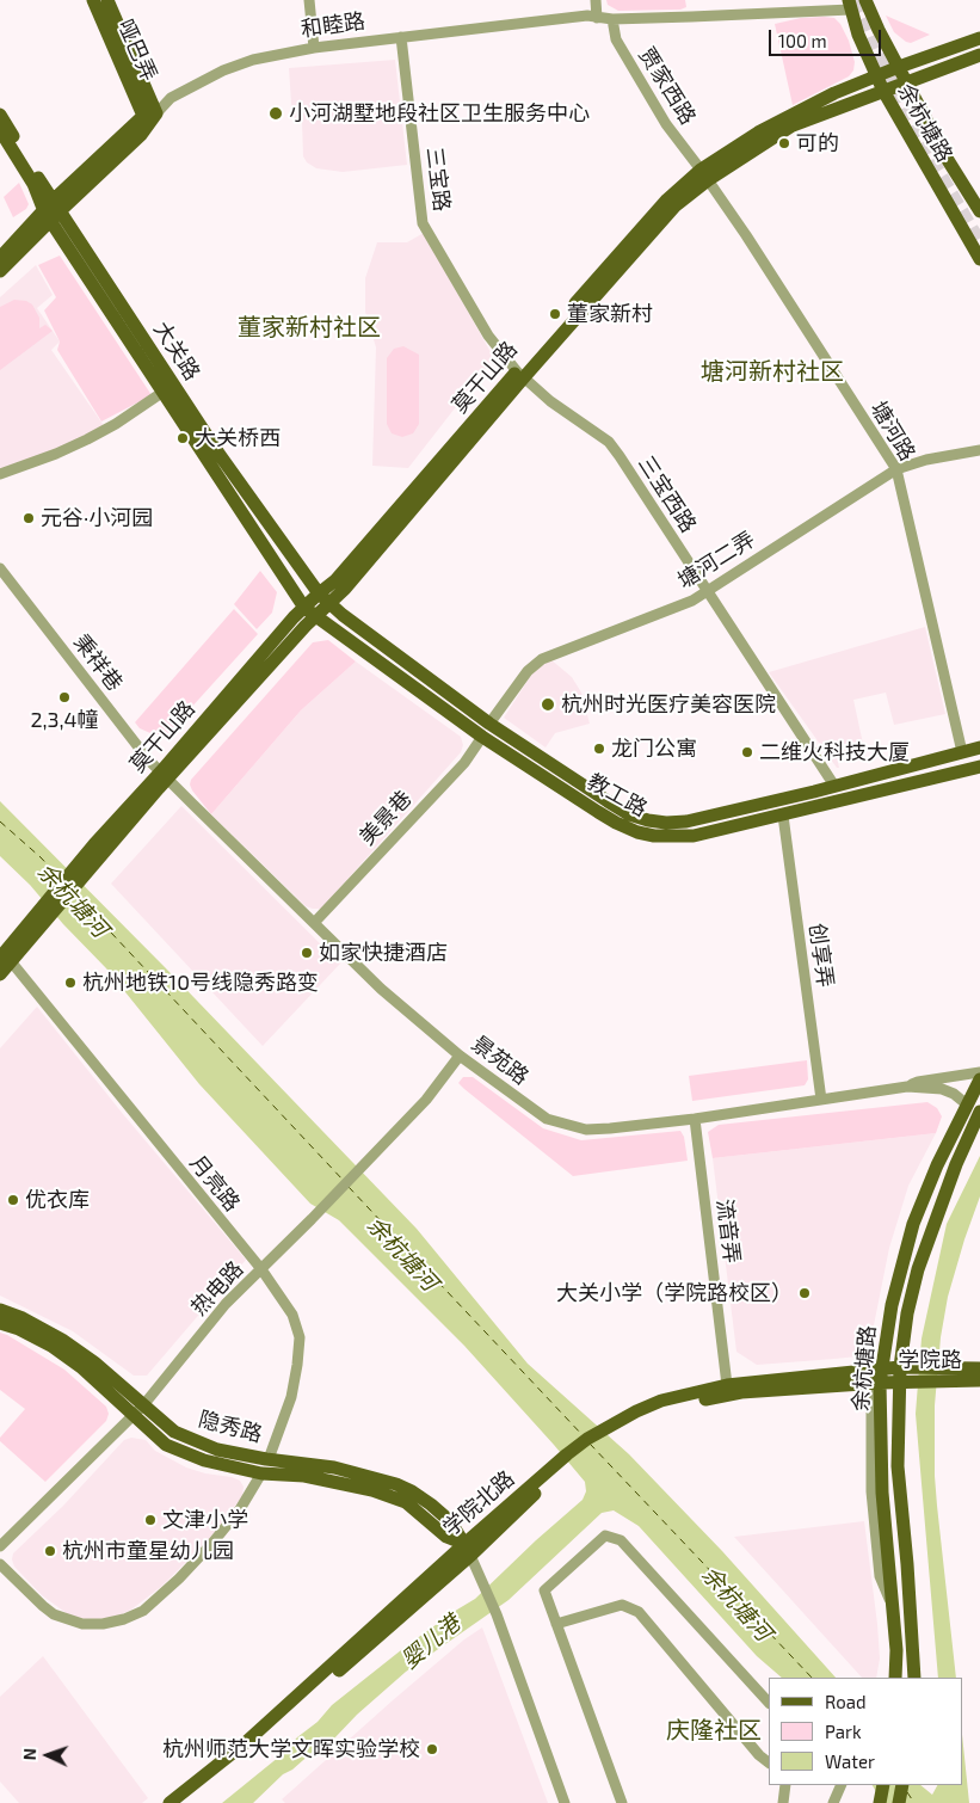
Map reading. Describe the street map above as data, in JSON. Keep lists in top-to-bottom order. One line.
{"streets":{"main road":["和睦路","哑巴弄","余杭塘路","大关路","莫干山路","教工路","学院路","隐秀路","学院北路"],"street":["贾家西路","三宝路","塘河路","三宝西路","塘河二弄","秉祥巷","美景巷","创享弄","景苑路","月亮路","流音弄","热电路"]},"crossings":[["和睦路","哑巴弄"],["和睦路","贾家西路"],["和睦路","余杭塘路"],["和睦路","三宝路"],["和睦路","大关路"],["贾家西路","莫干山路"],["贾家西路","塘河路"],["余杭塘路","莫干山路"],["余杭塘路","景苑路"],["余杭塘路","学院路"],["余杭塘路","学院北路"],["三宝路","莫干山路"],["三宝路","三宝西路"],["大关路","莫干山路"],["大关路","教工路"],["莫干山路","塘河路"],["莫干山路","三宝西路"],["莫干山路","秉祥巷"],["莫干山路","教工路"],["莫干山路","景苑路"],["莫干山路","月亮路"],["塘河路","塘河二弄"],["塘河路","教工路"],["三宝西路","塘河二弄"],["三宝西路","教工路"],["塘河二弄","教工路"],["塘河二弄","美景巷"],["秉祥巷","景苑路"],["教工路","美景巷"],["教工路","创享弄"],["美景巷","景苑路"],["创享弄","景苑路"],["景苑路","流音弄"],["景苑路","热电路"],["月亮路","热电路"],["月亮路","隐秀路"],["流音弄","学院北路"],["热电路","隐秀路"],["学院路","学院北路"],["隐秀路","学院北路"]],"districts":["董家新村社区","塘河新村社区","庆隆社区"],"water":["余杭塘河","婴儿港"],"places":["小河湖墅地段社区卫生服务中心","可的","董家新村","大关桥西","元谷·小河园","2,3,4幢","杭州时光医疗美容医院","龙门公寓","二维火科技大厦","如家快捷酒店","杭州地铁10号线隐秀路变","优衣库","大关小学（学院路校区）","文津小学","杭州市童星幼儿园","杭州师范大学文晖实验学校"],"legend":["Road","Park","Water"],"scale_bar":"100 m","north":"left"}
